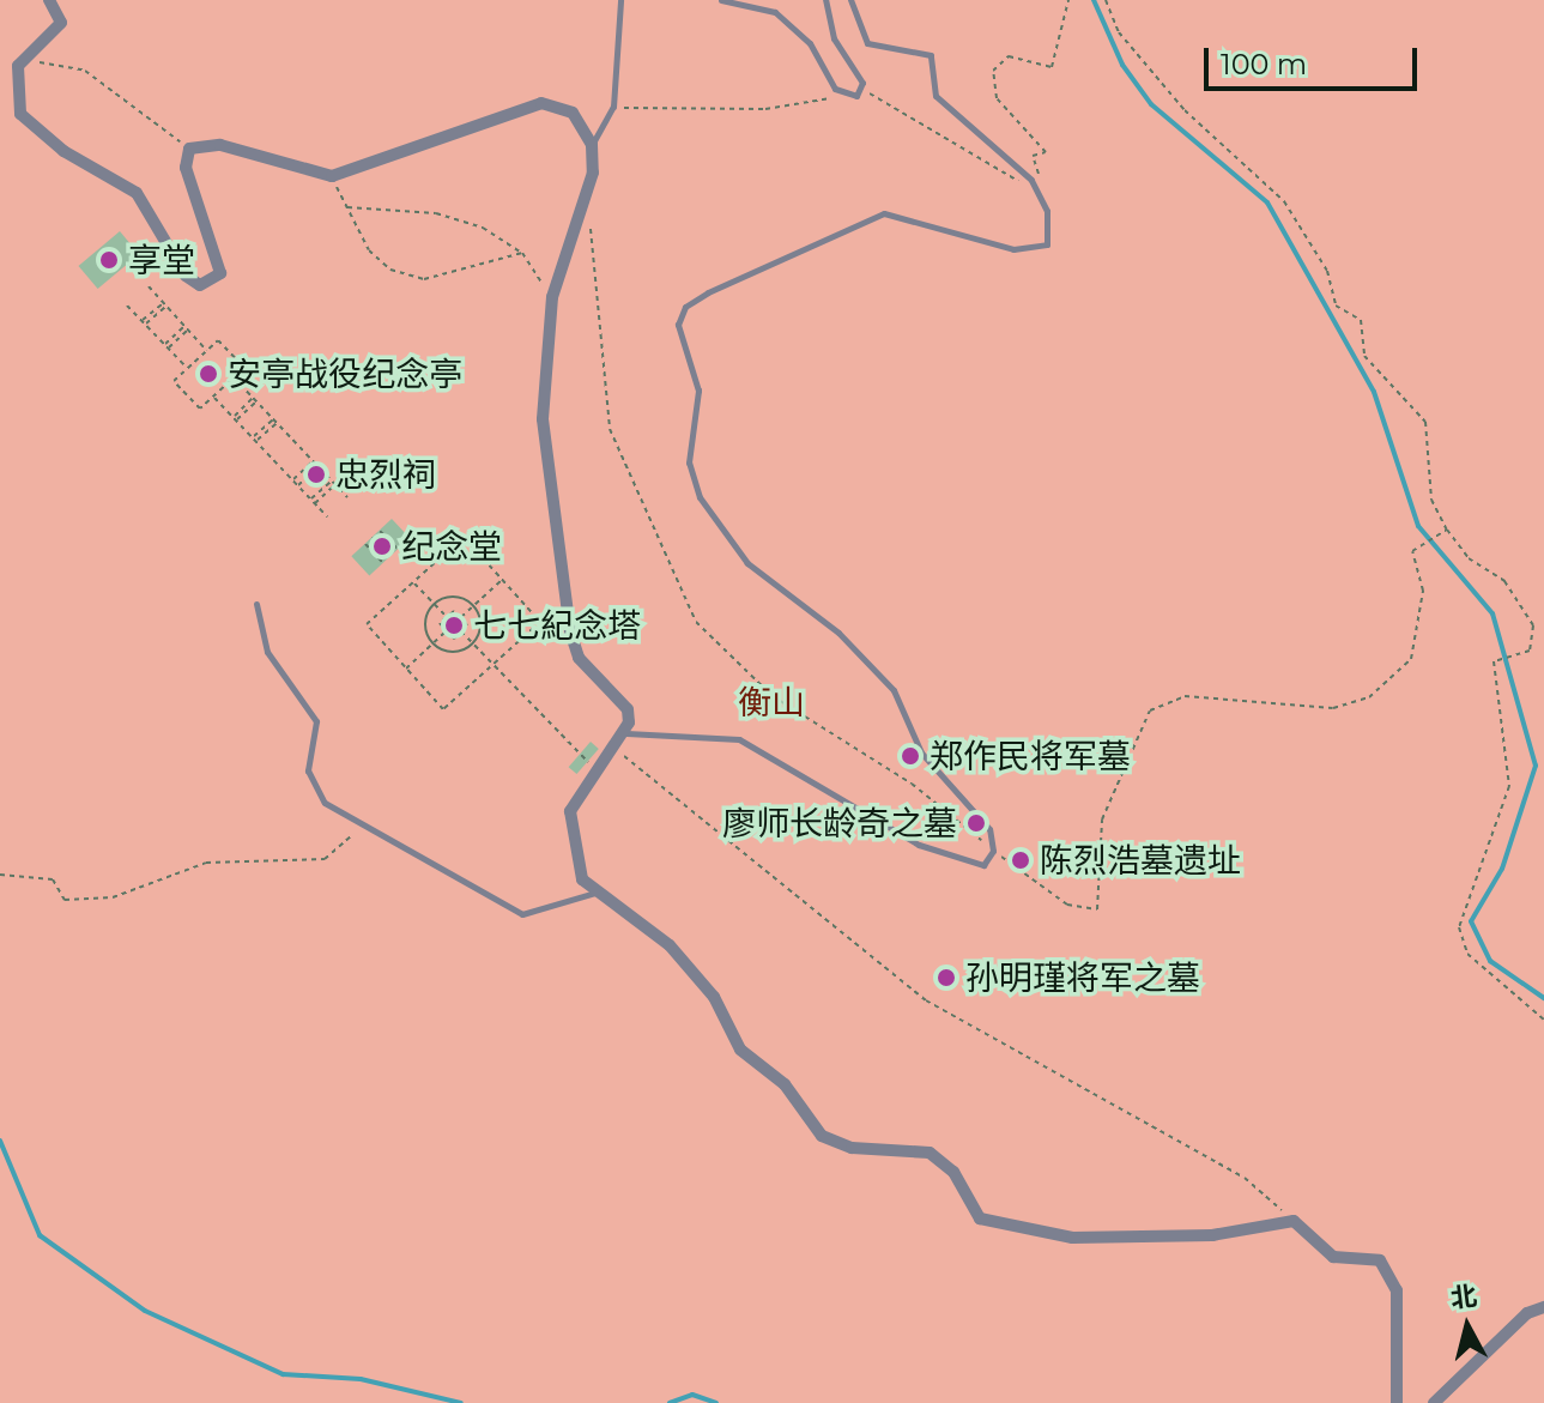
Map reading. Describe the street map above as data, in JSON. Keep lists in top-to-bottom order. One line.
{"parks":["衡山"],"places":["享堂","安亭战役纪念亭","忠烈祠","纪念堂","七七紀念塔","郑作民将军墓","廖师长龄奇之墓","陈烈浩墓遗址","孙明瑾将军之墓"],"scale_bar":"100 m","north":"top"}
